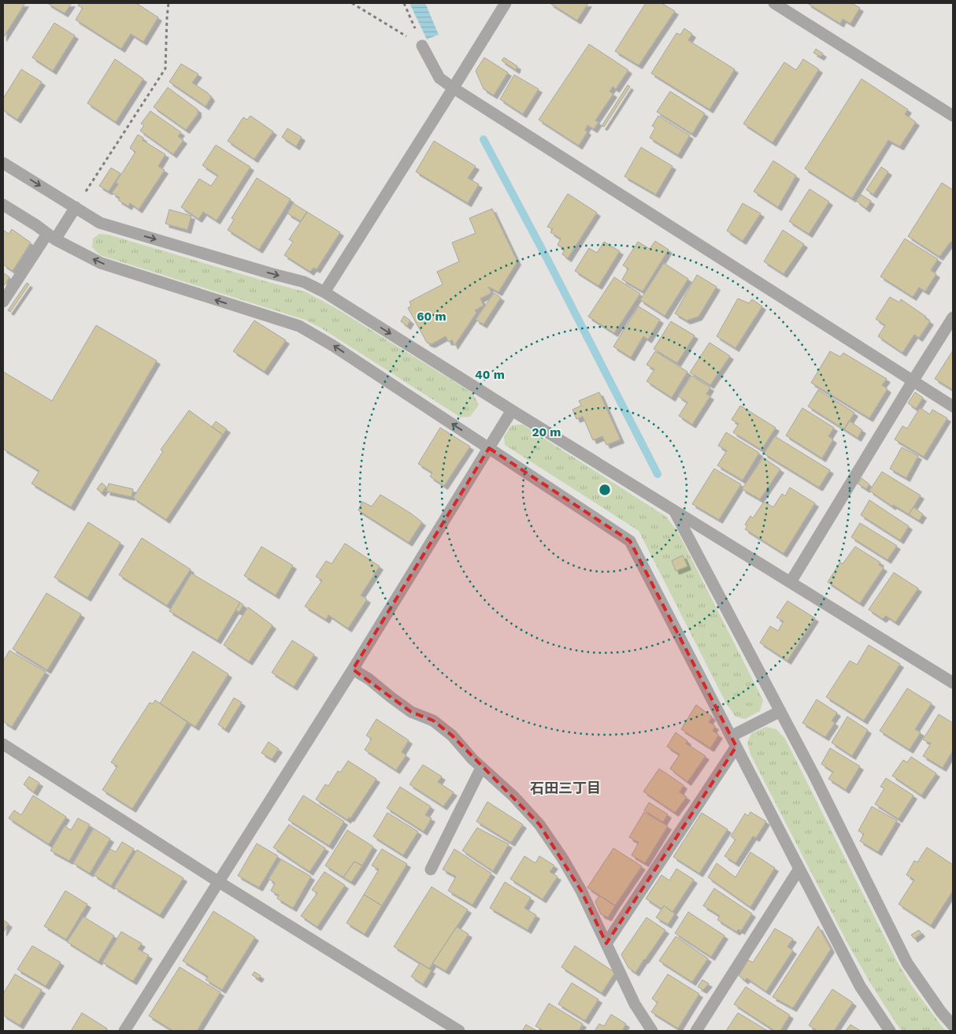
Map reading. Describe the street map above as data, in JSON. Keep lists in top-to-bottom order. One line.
{"districts":["石田三丁目"],"rings":["60 m","40 m","20 m"]}
